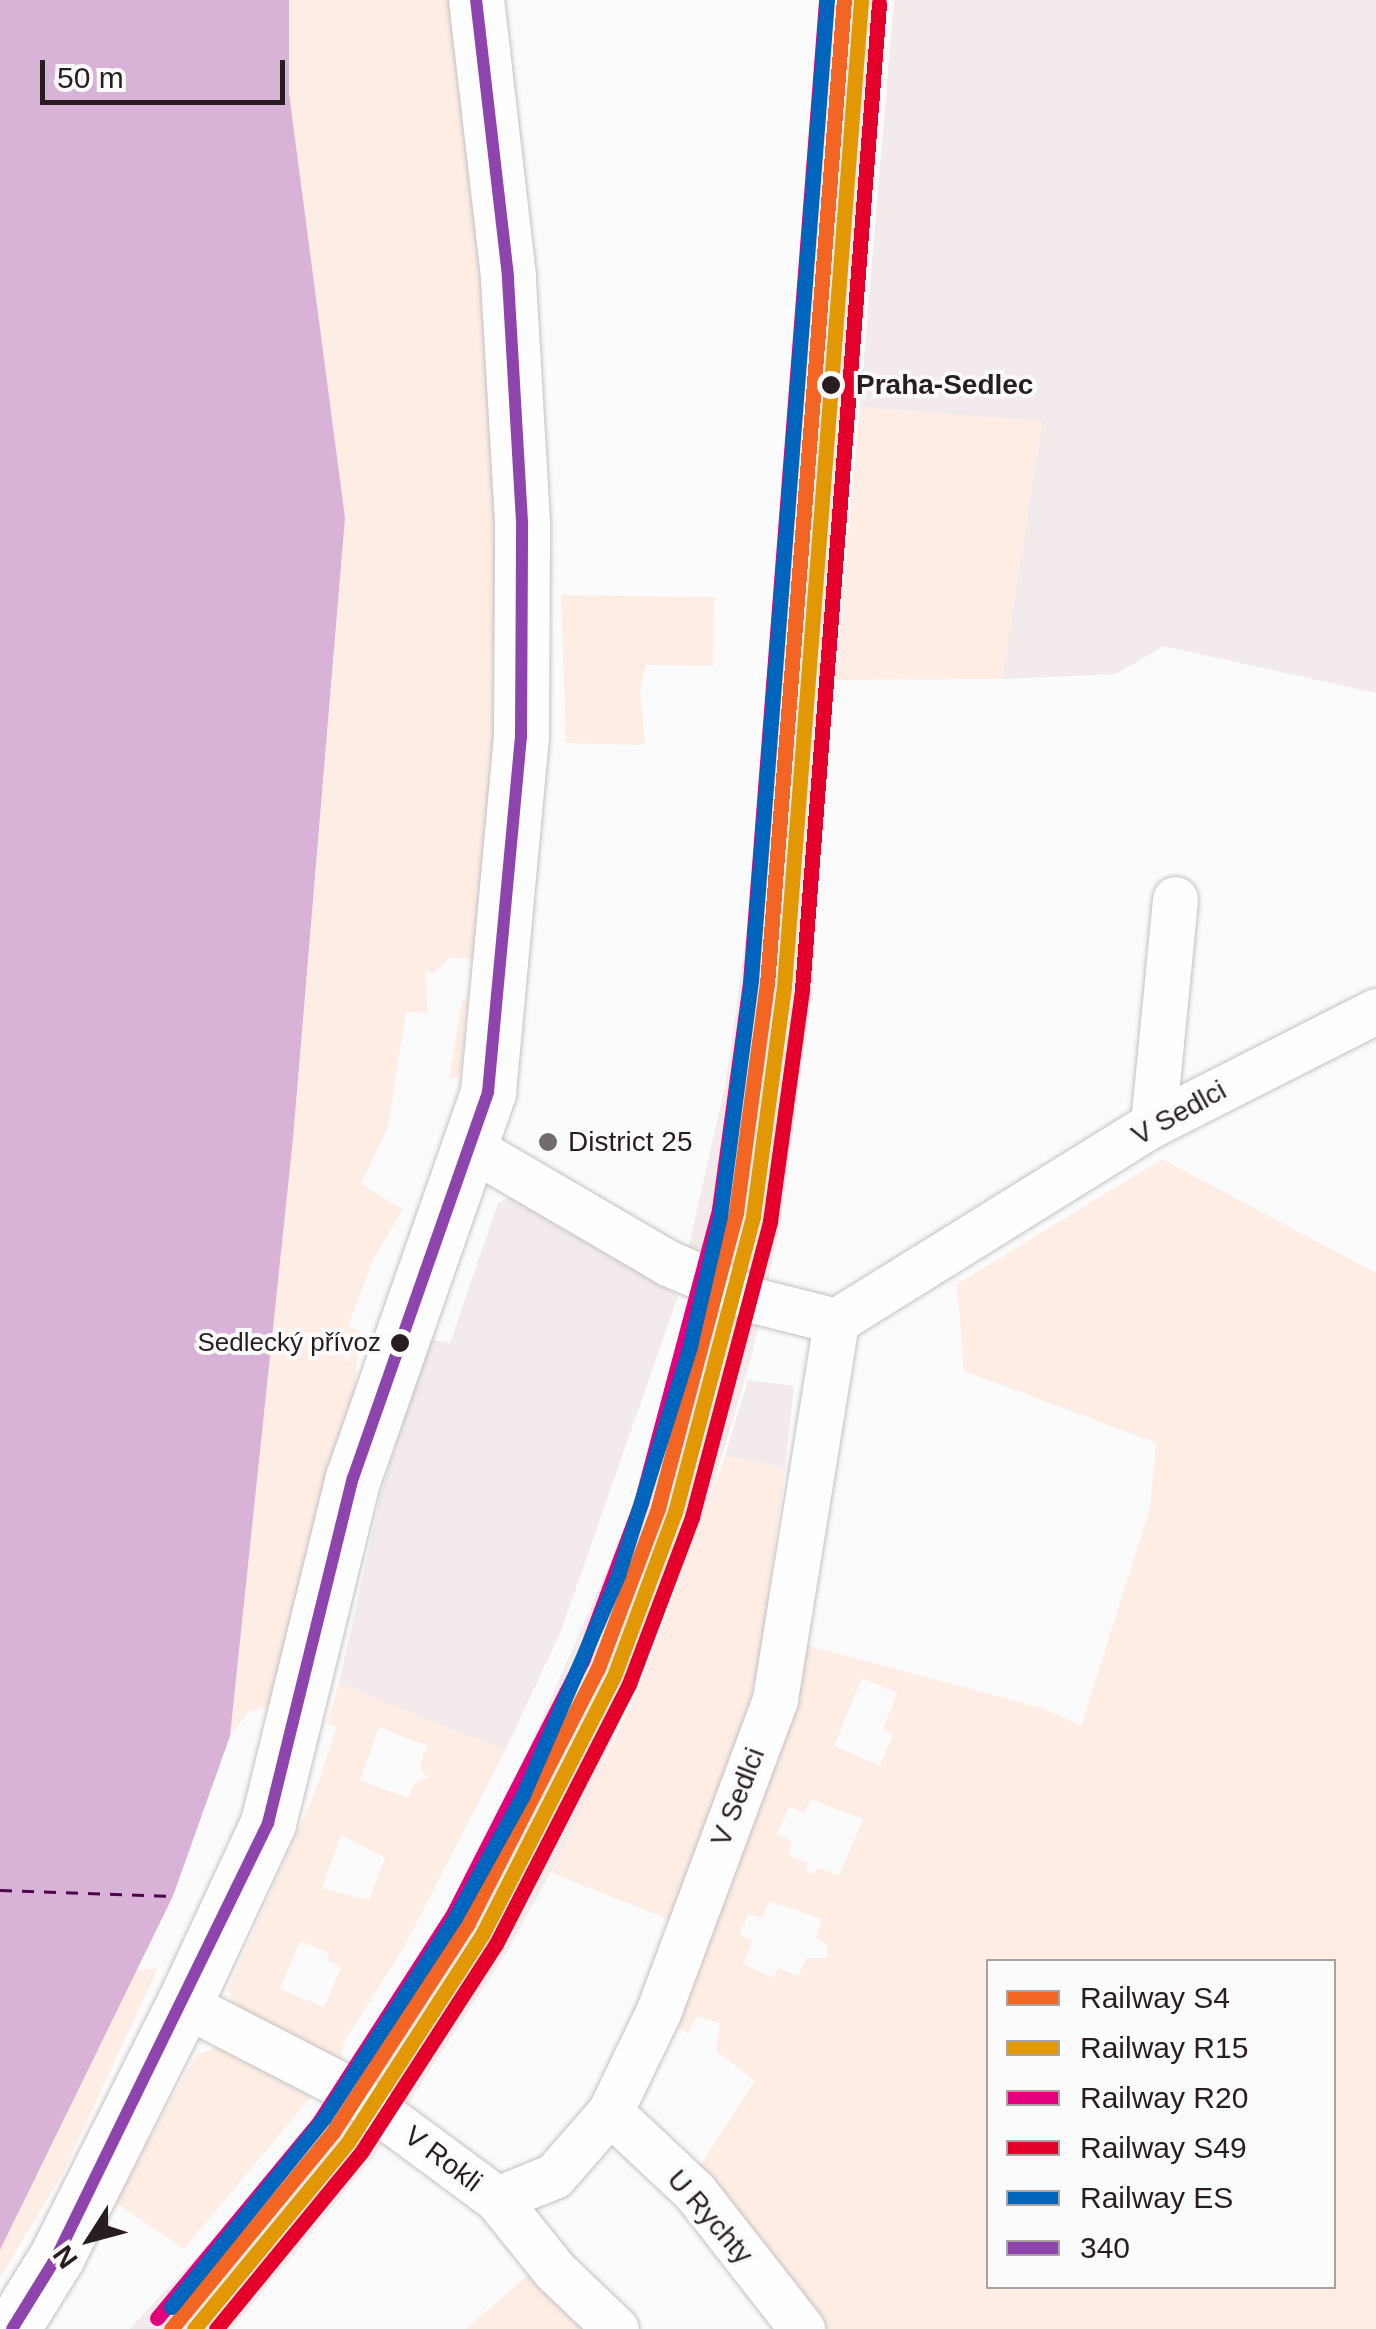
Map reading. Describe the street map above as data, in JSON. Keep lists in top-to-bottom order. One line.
{"streets":{"street":["V Sedlci","V Rokli","U Rychty"]},"crossings":[["V Sedlci","V Rokli"],["V Sedlci","U Rychty"]],"places":["Praha-Sedlec","District 25","Sedlecký přívoz"],"lines":["rail line S4","rail line R20","rail line ES","transit line 340","rail line R15","rail line S49"],"legend":["Railway S4","Railway R15","Railway R20","Railway S49","Railway ES","340"],"scale_bar":"50 m","north":"bottom left"}
